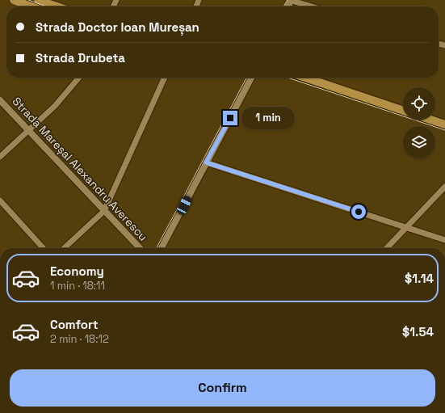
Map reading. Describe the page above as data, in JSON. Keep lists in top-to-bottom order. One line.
{"streets":{"street":["Strada Mareșal Alexandru Averescu"]},"page":{"banner":["Strada Doctor Ioan Mureșan","Strada Drubeta"],"bubble":"1 min","list":[{"name":"Economy","note":"1 min · 18:11","value":"$1.14"},{"name":"Comfort","note":"2 min · 18:12","value":"$1.54"}],"buttons":"Confirm"}}
